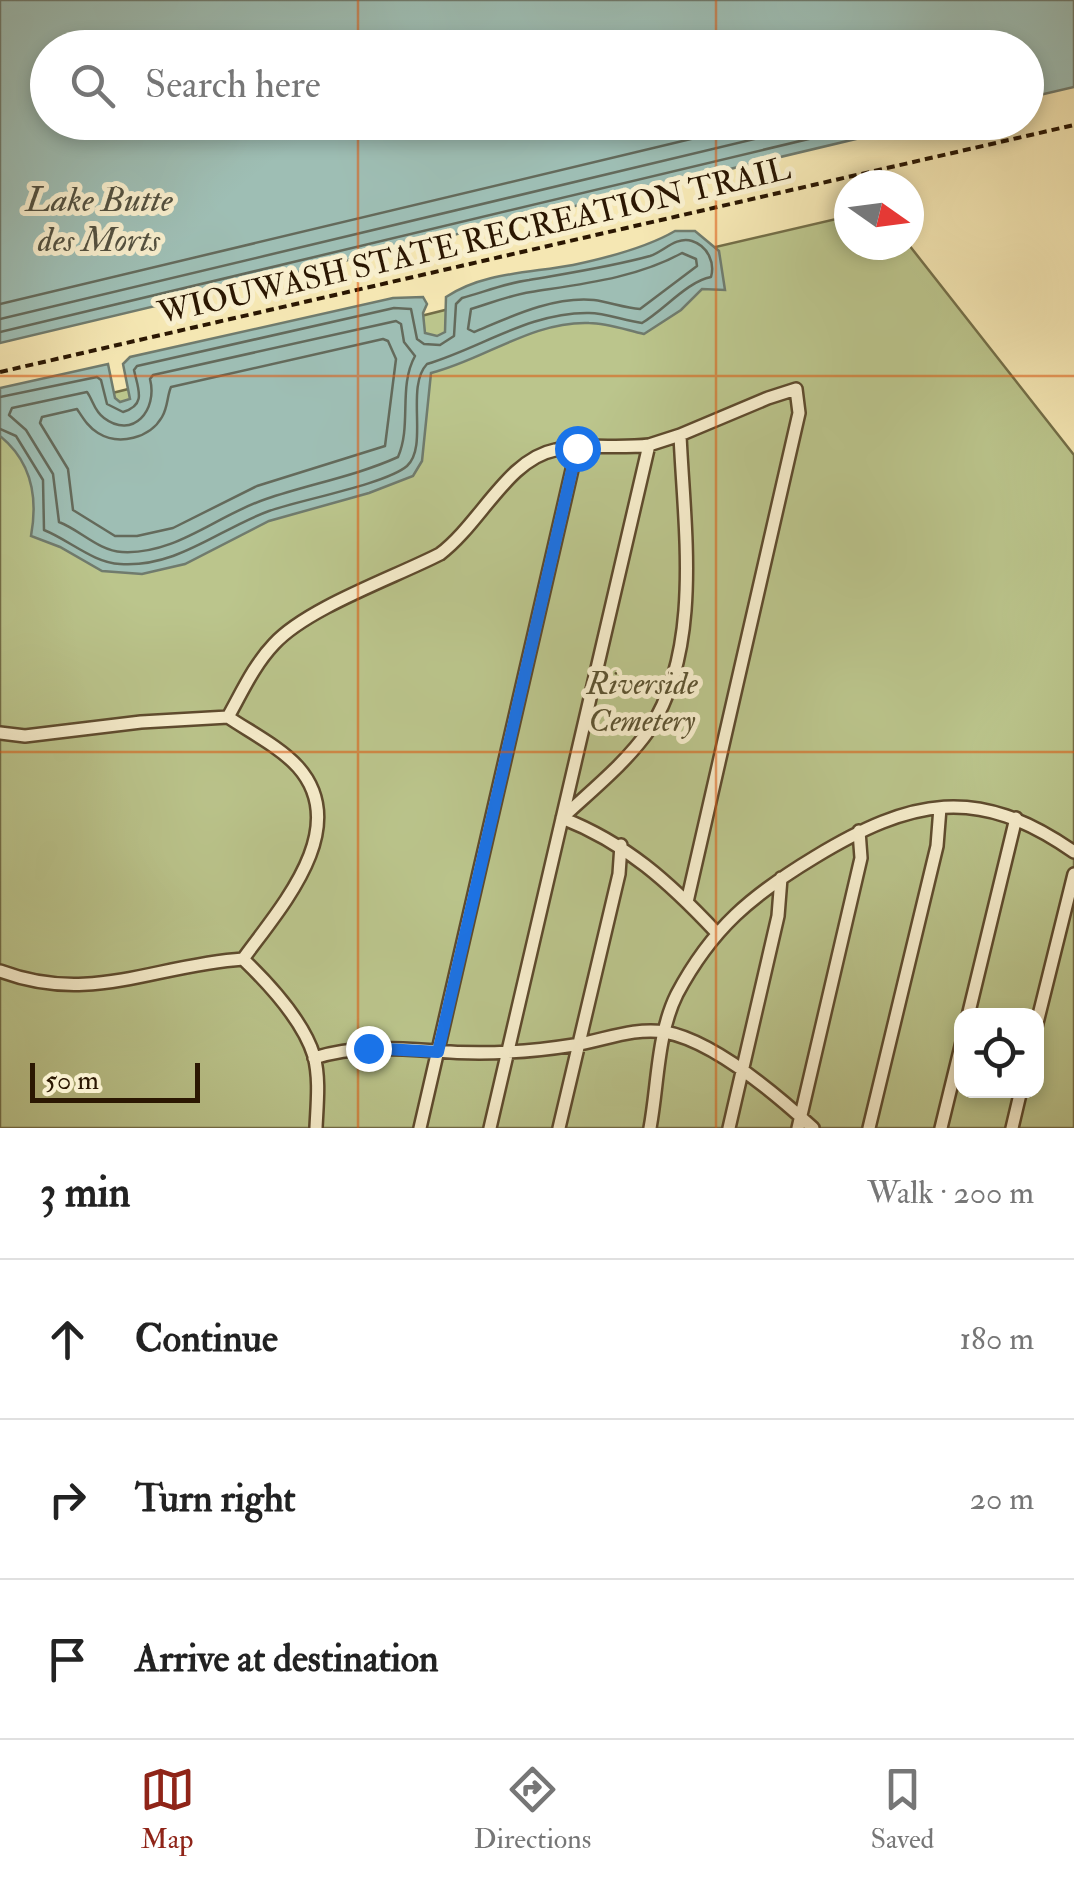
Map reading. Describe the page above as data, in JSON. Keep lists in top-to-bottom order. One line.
{"streets":{"path":["WIOUWASH STATE RECREATION TRAIL"]},"water":["Lake Butte des Morts"],"parks":["Riverside Cemetery"],"scale_bar":"50 m","north":"right","page":{"search":"Search here","scale":"50 m","heading":["3 min","Walk · 200 m"],"list":[["Continue","180 m"],["Turn right","20 m"],"Arrive at destination"],"nav":["Map","Directions","Saved"]}}
